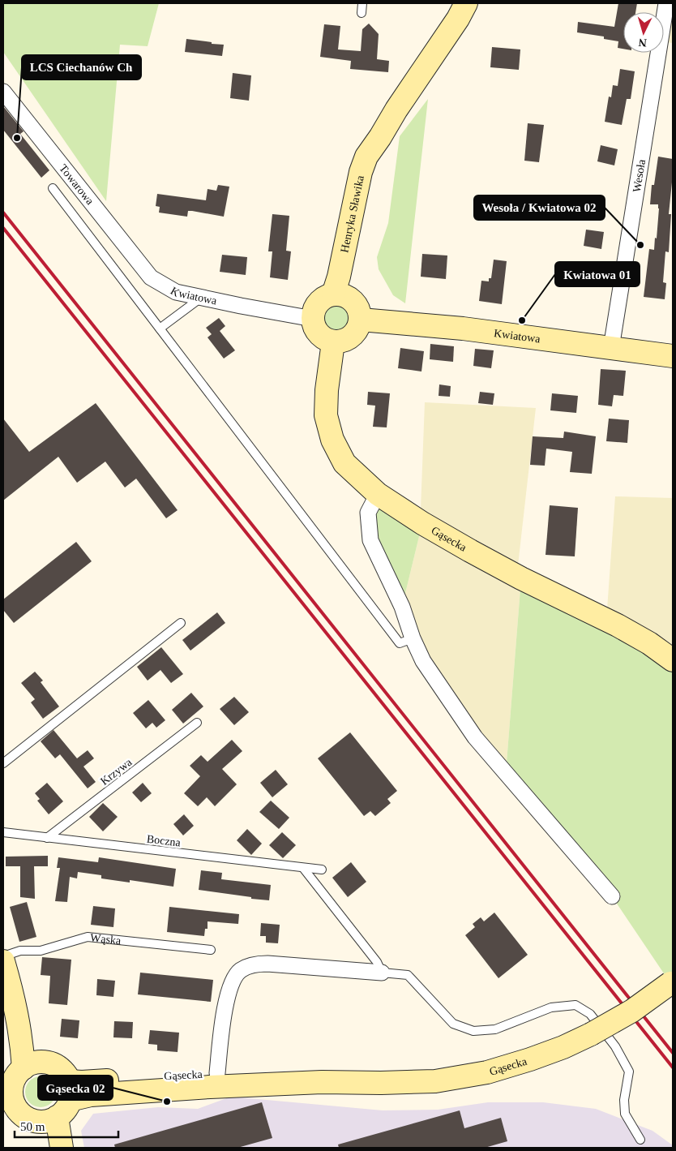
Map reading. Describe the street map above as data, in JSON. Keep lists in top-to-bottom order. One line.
{"streets":{"main road":["Henryka Sławika","Kwiatowa","Gąsecka"],"street":["Wesoła","Towarowa"],"lane":["Krzywa","Boczna","Wąska"]},"crossings":[["Wesoła","Kwiatowa"],["Towarowa","Kwiatowa"],["Henryka Sławika","Kwiatowa"],["Henryka Sławika","Gąsecka"],["Kwiatowa","Gąsecka"],["Krzywa","Boczna"]],"places":["LCS Ciechanów Ch","Wesoła / Kwiatowa 02","Kwiatowa 01","Gąsecka 02"],"scale_bar":"50 m","north":"bottom"}
